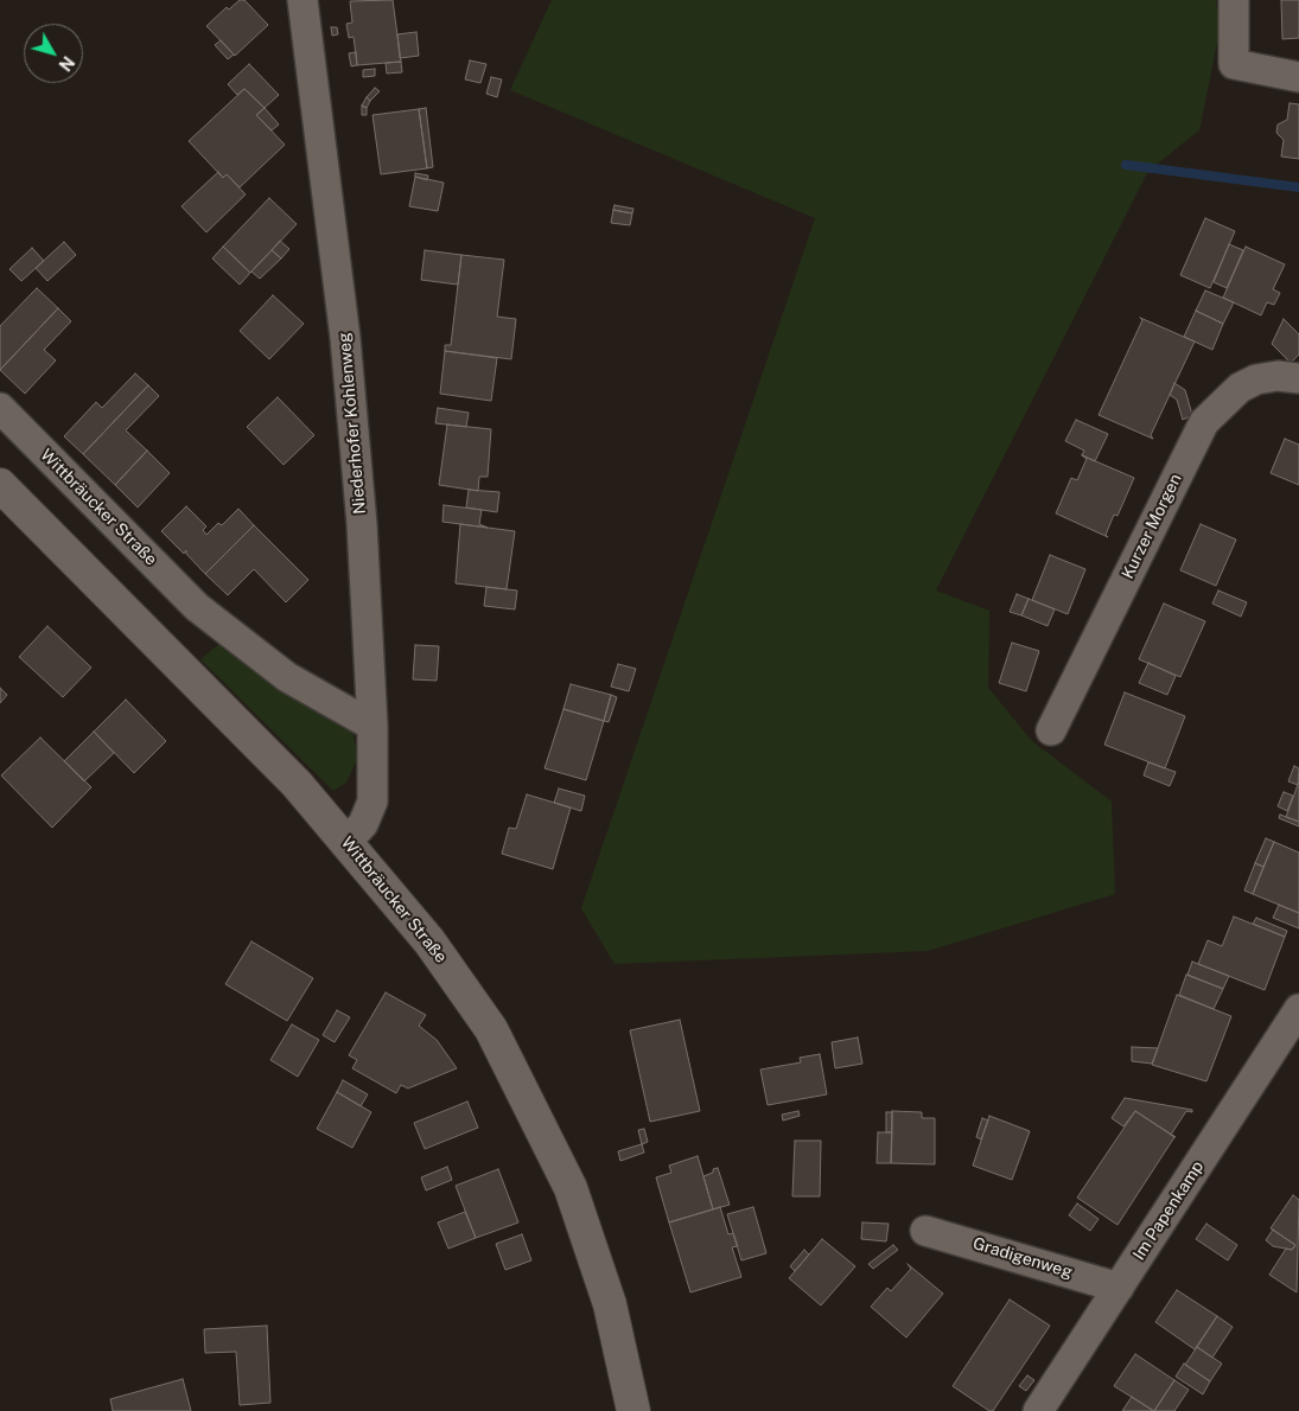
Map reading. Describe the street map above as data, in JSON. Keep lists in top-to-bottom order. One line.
{"streets":{"main road":["Wittbräucker Straße"],"street":["Niederhofer Kohlenweg","Kurzer Morgen","Im Papenkamp","Gradigenweg"]},"crossings":[["Niederhofer Kohlenweg","Wittbräucker Straße"],["Im Papenkamp","Gradigenweg"]],"north":"bottom right"}
